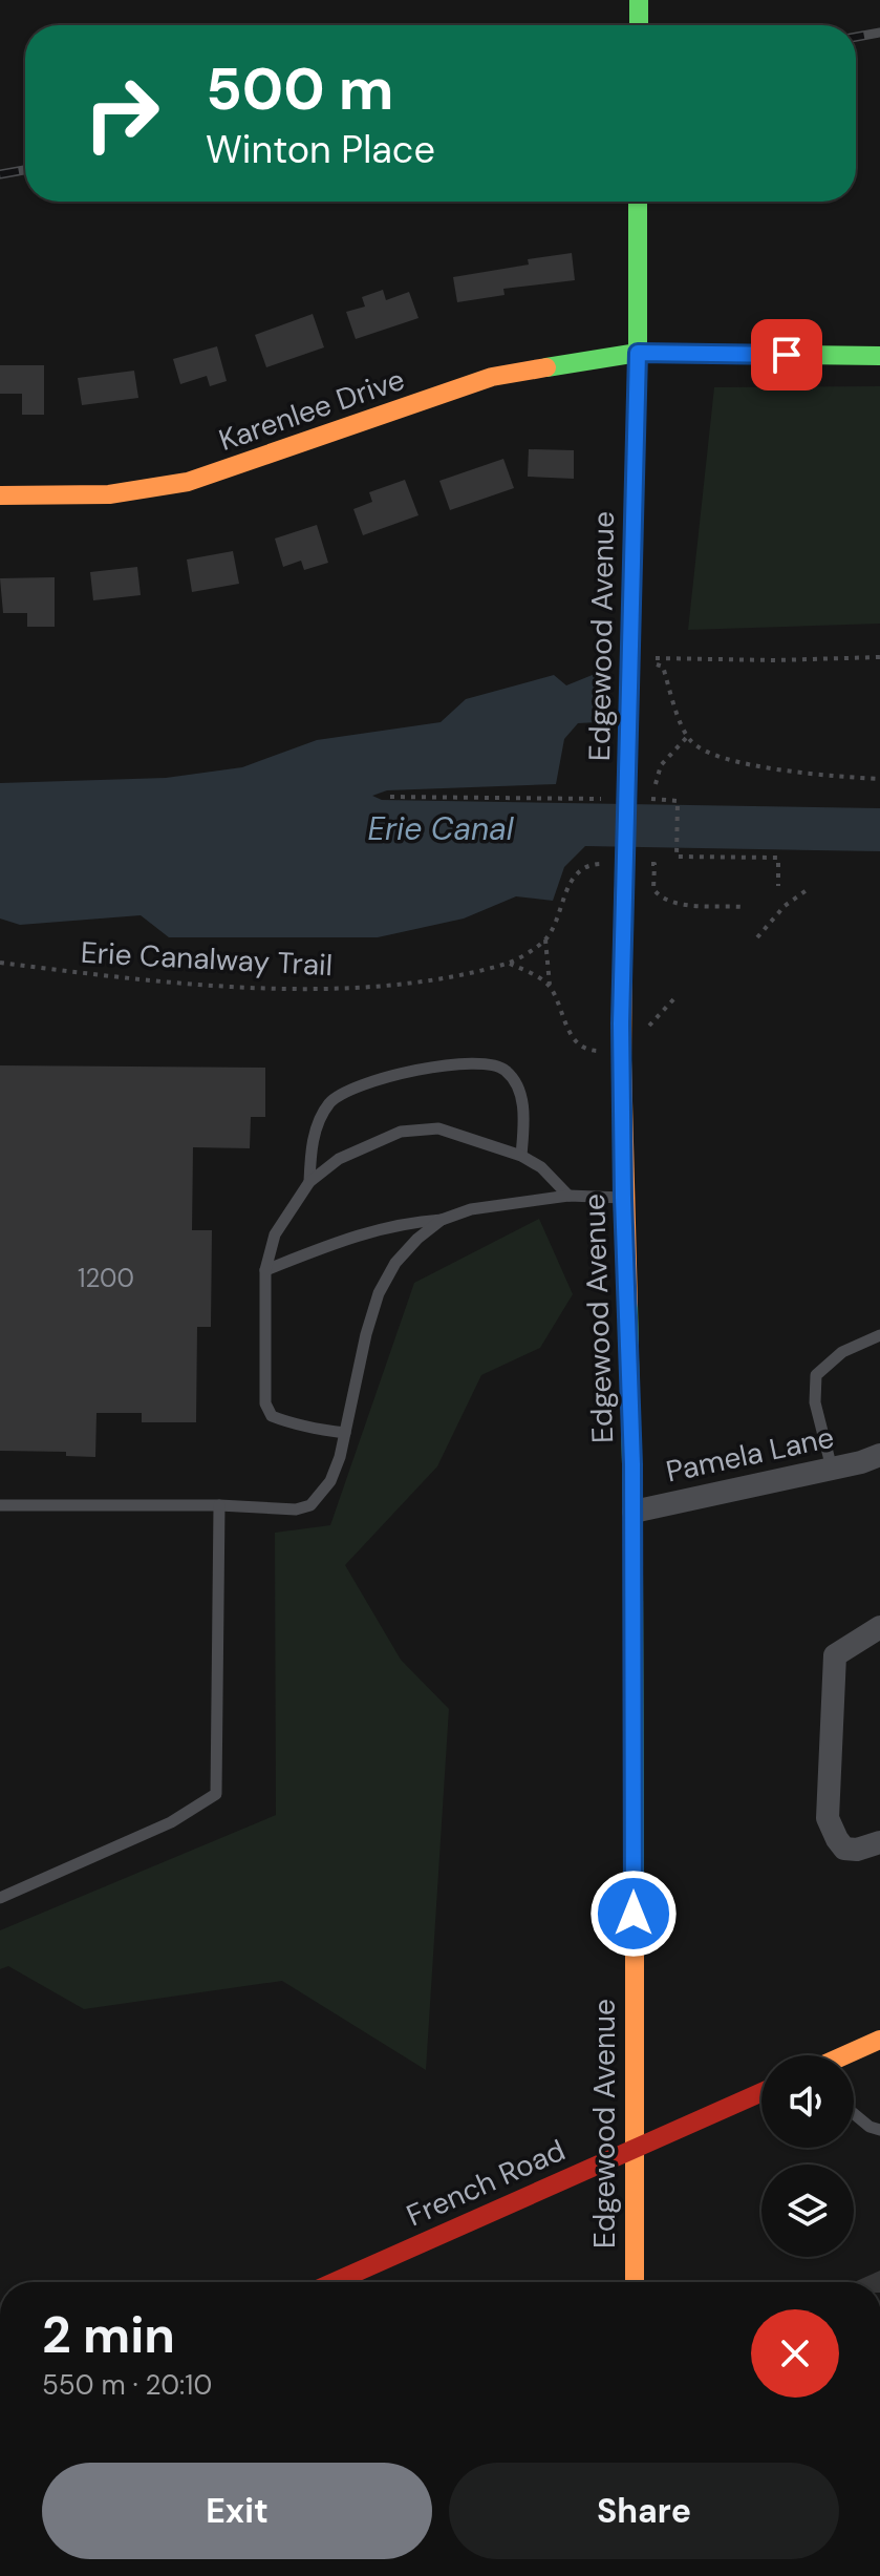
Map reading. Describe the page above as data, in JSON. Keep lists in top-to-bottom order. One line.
{"streets":{"street":["Karenlee Drive","Edgewood Avenue","Pamela Lane","French Road"],"path":["Erie Canalway Trail"]},"crossings":[["Karenlee Drive","Edgewood Avenue"],["Edgewood Avenue","Pamela Lane"],["Edgewood Avenue","French Road"]],"water":["Erie Canal"],"house_numbers":["1200"],"page":{"turn":["500 m","Winton Place"],"heading":["2 min","550 m · 20:10"],"buttons":["Exit","Share"]}}
